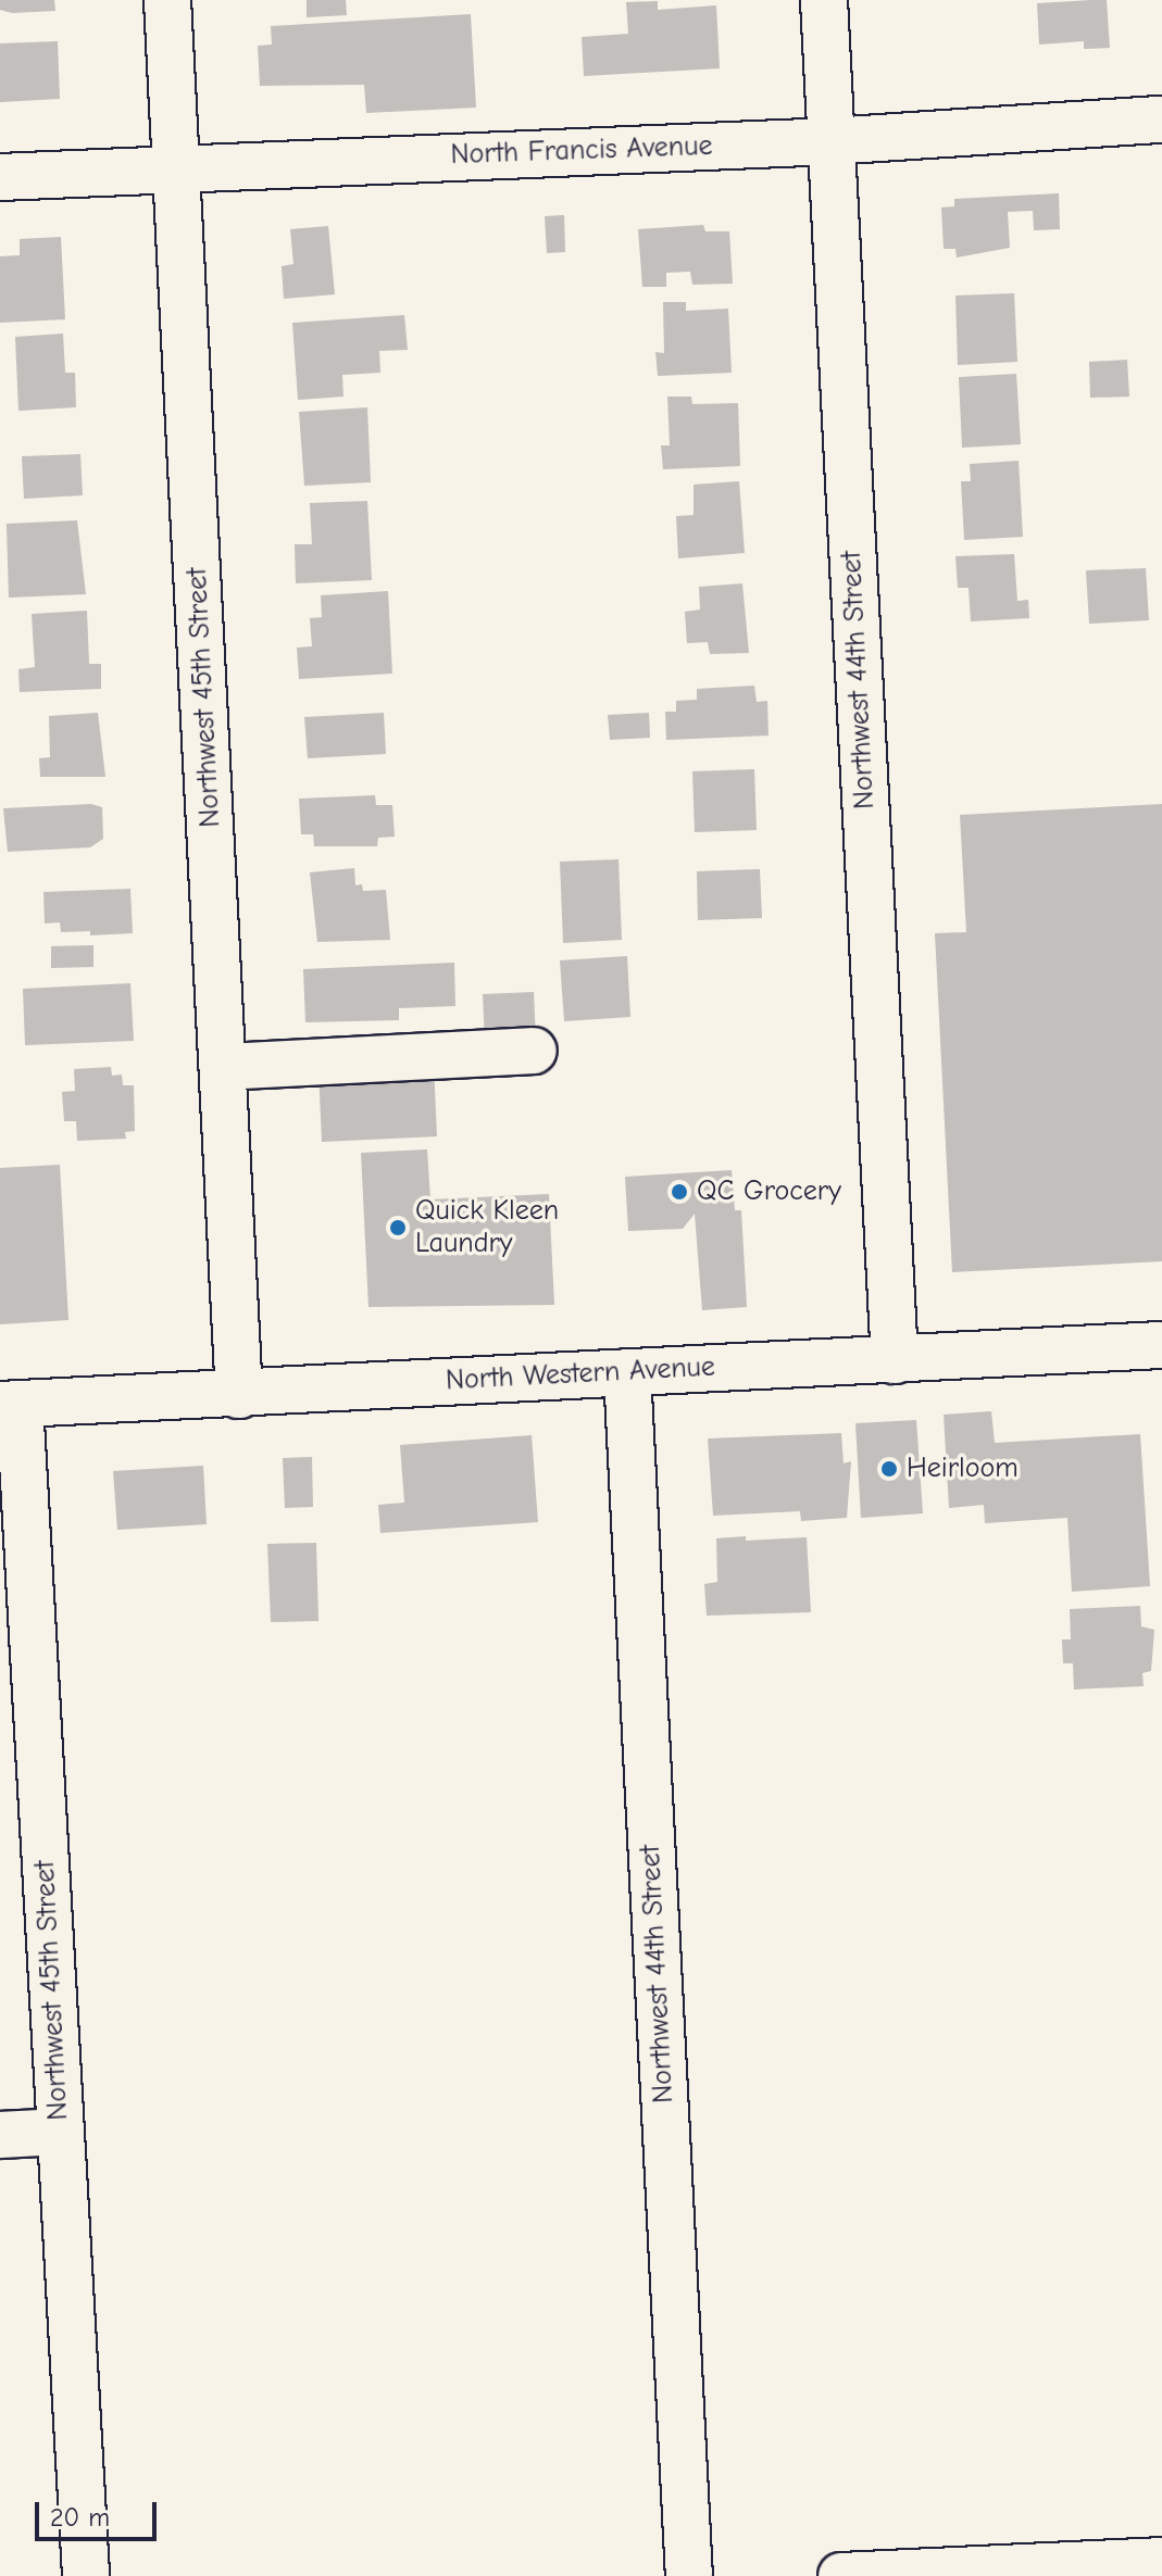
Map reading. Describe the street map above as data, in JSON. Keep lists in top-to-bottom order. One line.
{"streets":{"street":["North Francis Avenue","Northwest 44th Street","Northwest 45th Street","North Western Avenue"]},"crossings":[["North Francis Avenue","Northwest 44th Street"],["North Francis Avenue","Northwest 45th Street"],["Northwest 44th Street","North Western Avenue"],["Northwest 45th Street","North Western Avenue"]],"places":["QC Grocery","Quick Kleen Laundry","Heirloom"],"scale_bar":"20 m"}
